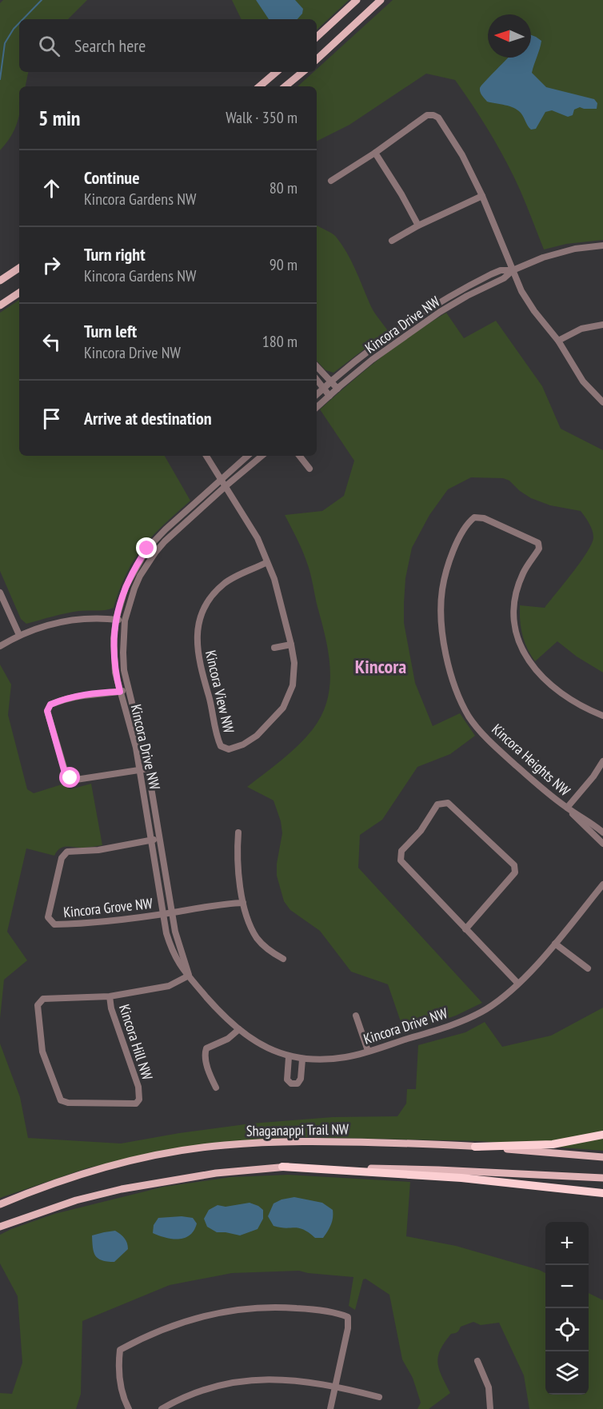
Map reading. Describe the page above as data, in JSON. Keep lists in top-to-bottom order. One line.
{"streets":{"main road":["Shaganappi Trail NW"],"street":["Kincora Drive NW","Kincora View NW","Kincora Heights NW","Kincora Grove NW","Kincora Hill NW"]},"crossings":[["Kincora Drive NW","Kincora View NW"],["Kincora Drive NW","Kincora Grove NW"],["Kincora Drive NW","Kincora Hill NW"]],"districts":["Kincora"],"north":"left","page":{"search":"Search here","heading":["5 min","Walk · 350 m"],"list":[["Continue","Kincora Gardens NW","80 m"],["Turn right","Kincora Gardens NW","90 m"],["Turn left","Kincora Drive NW","180 m"],"Arrive at destination"],"map_buttons":["+","−"]}}
